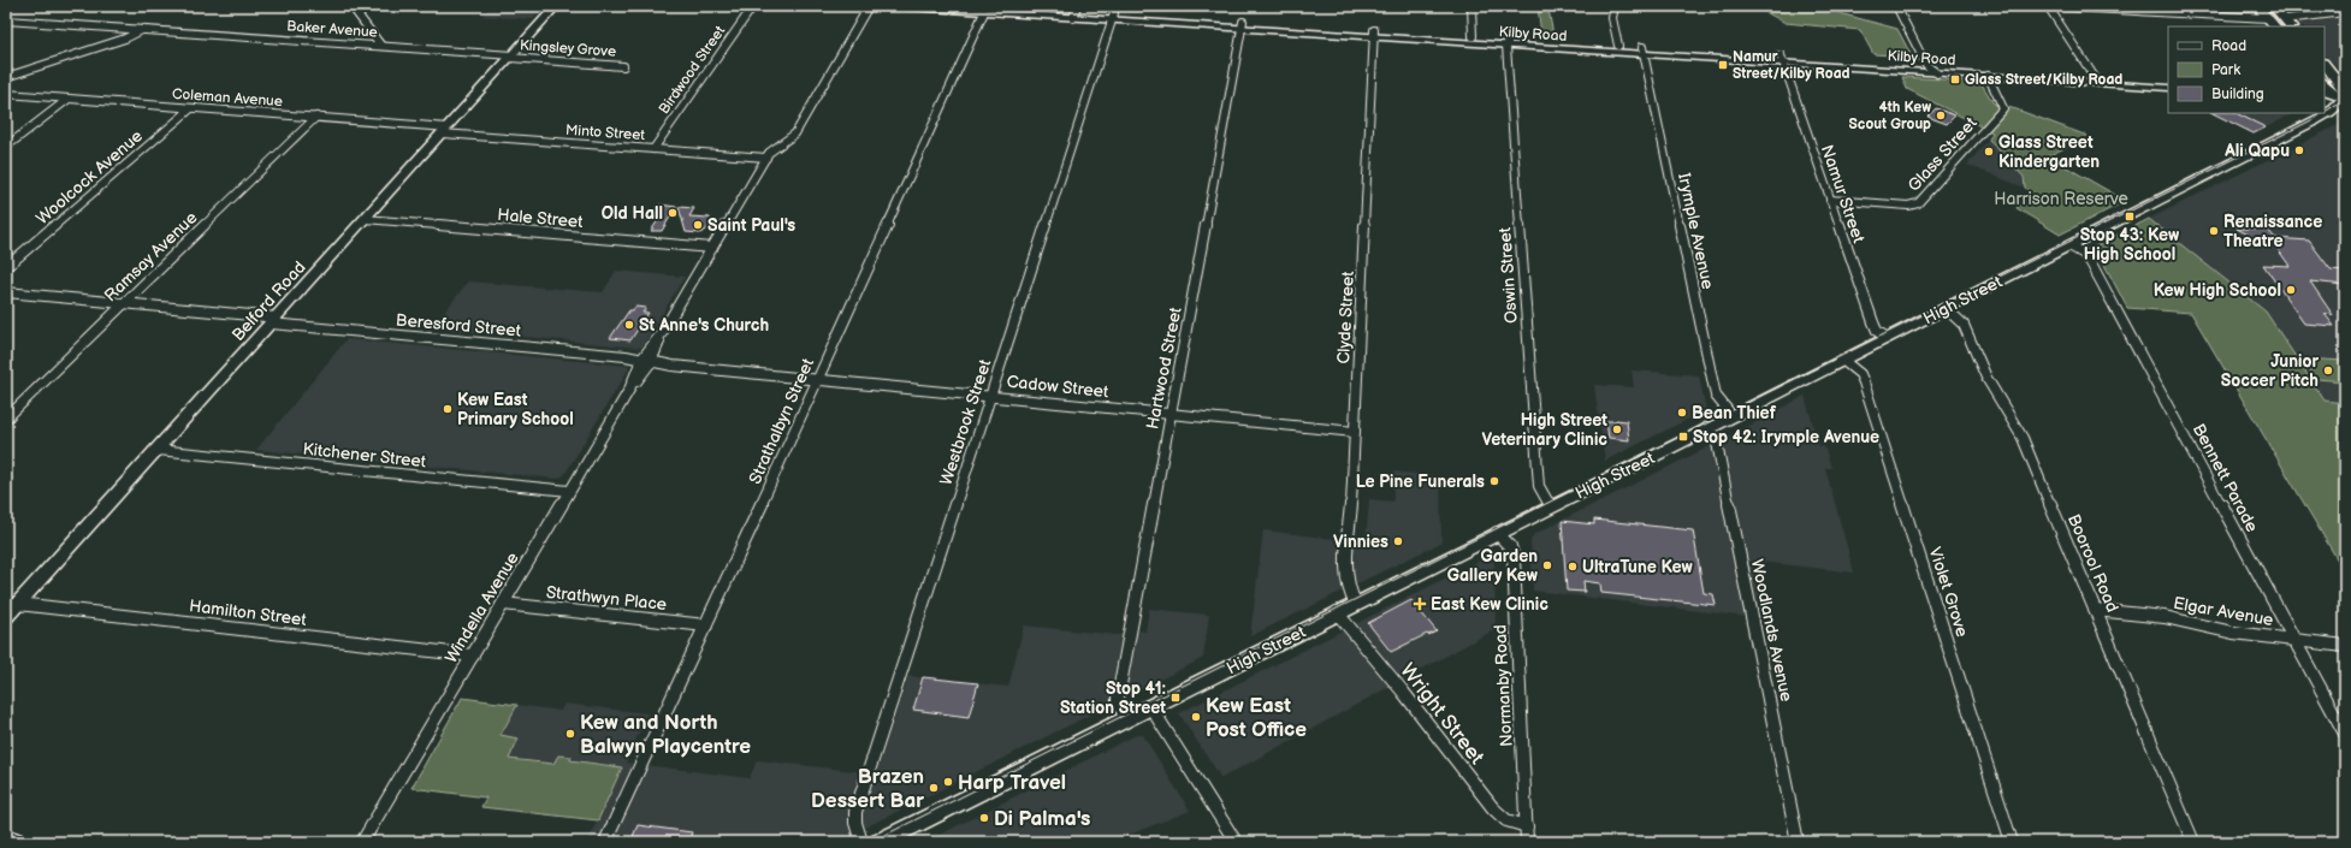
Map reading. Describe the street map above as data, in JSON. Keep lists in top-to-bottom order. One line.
{"streets":{"main road":["High Street"],"street":["Baker Avenue","Kilby Road","Kingsley Grove","Birdwood Street","Coleman Avenue","Minto Street","Glass Street","Woolcock Avenue","Namur Street","Hale Street","Irymple Avenue","Ramsay Avenue","Oswin Street","Belford Road","Clyde Street","Beresford Street","Hartwood Street","Cadow Street","Strathalbyn Street","Westbrook Street","Kitchener Street","Bennett Parade","Boorool Road","Violet Grove","Strathwyn Place","Windella Avenue","Elgar Avenue","Hamilton Street","Woodlands Avenue","Normanby Road","Wright Street"]},"crossings":[["Baker Avenue","Kingsley Grove"],["Baker Avenue","Belford Road"],["Kilby Road","Glass Street"],["Kilby Road","Namur Street"],["Kilby Road","Irymple Avenue"],["Kilby Road","Oswin Street"],["Kilby Road","Clyde Street"],["Kilby Road","Hartwood Street"],["Kilby Road","Strathalbyn Street"],["Kilby Road","Westbrook Street"],["Kingsley Grove","Belford Road"],["Birdwood Street","Minto Street"],["Coleman Avenue","Minto Street"],["Coleman Avenue","Woolcock Avenue"],["Coleman Avenue","Ramsay Avenue"],["Coleman Avenue","Belford Road"],["Minto Street","Belford Road"],["Minto Street","Windella Avenue"],["Glass Street","Namur Street"],["Namur Street","High Street"],["Hale Street","Belford Road"],["Hale Street","Windella Avenue"],["Irymple Avenue","High Street"],["Ramsay Avenue","Beresford Street"],["Oswin Street","High Street"],["High Street","Clyde Street"],["High Street","Hartwood Street"],["High Street","Bennett Parade"],["High Street","Boorool Road"],["High Street","Violet Grove"],["High Street","Woodlands Avenue"],["High Street","Normanby Road"],["High Street","Wright Street"],["Belford Road","Beresford Street"],["Belford Road","Kitchener Street"],["Belford Road","Hamilton Street"],["Clyde Street","Cadow Street"],["Beresford Street","Cadow Street"],["Beresford Street","Windella Avenue"],["Hartwood Street","Cadow Street"],["Cadow Street","Strathalbyn Street"],["Cadow Street","Westbrook Street"],["Cadow Street","Windella Avenue"],["Strathalbyn Street","Strathwyn Place"],["Kitchener Street","Windella Avenue"],["Bennett Parade","Elgar Avenue"],["Boorool Road","Elgar Avenue"],["Strathwyn Place","Windella Avenue"],["Windella Avenue","Hamilton Street"],["Normanby Road","Wright Street"]],"parks":["Harrison Reserve"],"places":{"transit":["Namur Street/Kilby Road","Glass Street/Kilby Road","Stop 43: Kew High School","Stop 42: Irymple Avenue","Stop 41: Station Street"],"other":["4th Kew Scout Group","Ali Qapu","Glass Street Kindergarten","Old Hall","Saint Paul's","Renaissance Theatre","Kew High School","St Anne's Church","Junior Soccer Pitch","Kew East Primary School","Bean Thief","High Street Veterinary Clinic","Le Pine Funerals","Vinnies","Garden Gallery Kew","UltraTune Kew","Kew East Post Office","Kew and North Balwyn Playcentre","Harp Travel","Brazen Dessert Bar","Di Palma's"],"health":["East Kew Clinic"]},"legend":["Road","Park","Building"]}
